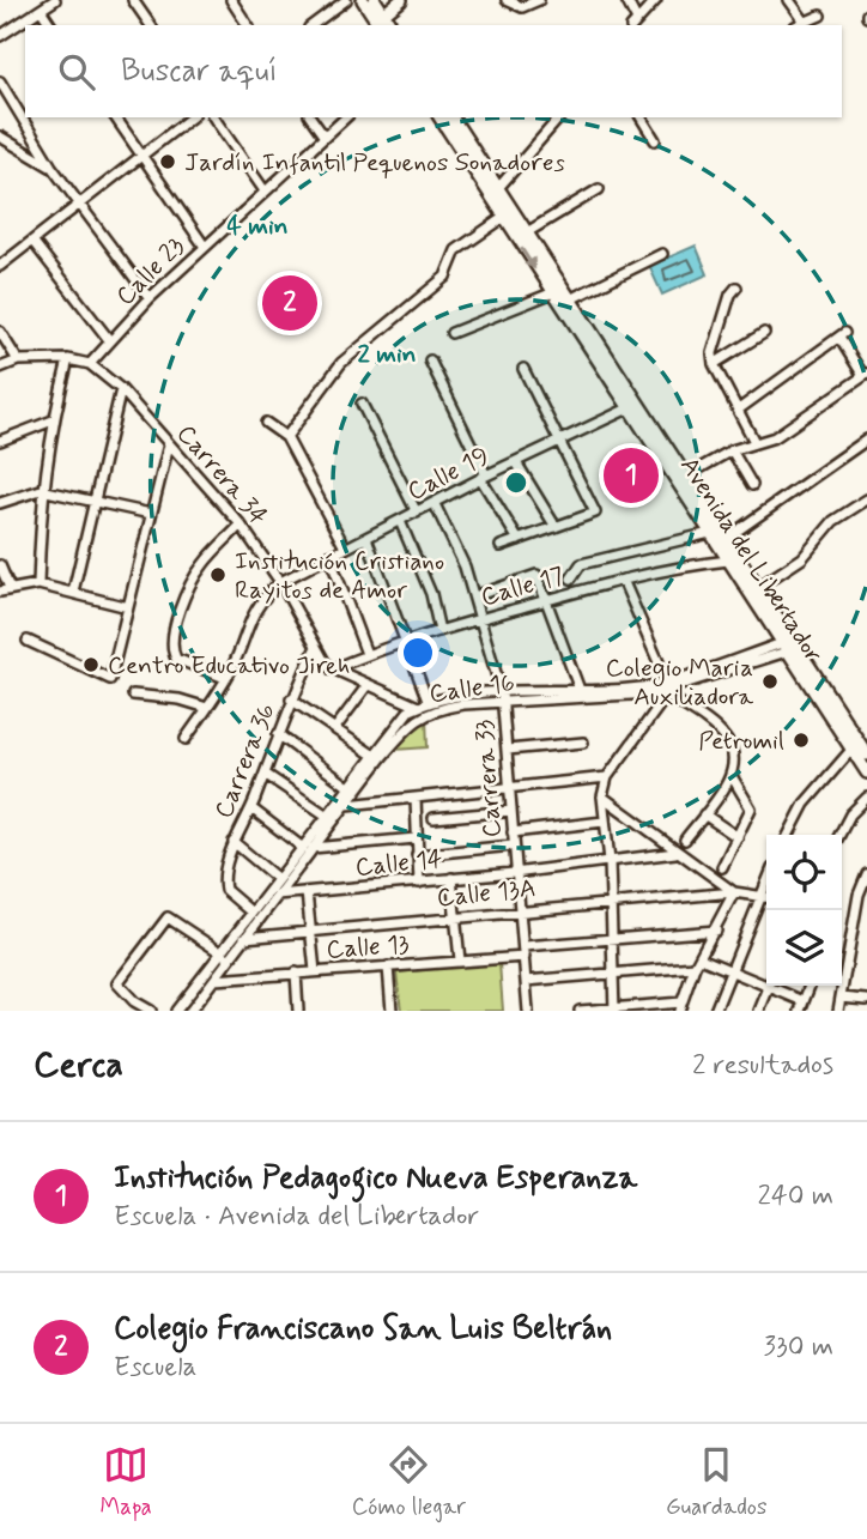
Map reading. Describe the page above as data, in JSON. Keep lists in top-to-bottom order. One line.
{"streets":{"main road":["Avenida del Libertador"],"street":["Calle 23","Calle 19","Carrera 34","Calle 17","Calle 16","Carrera 36","Carrera 33","Calle 14","Calle 13A","Calle 13"]},"crossings":[["Calle 23","Carrera 34"],["Calle 19","Carrera 34"],["Calle 19","Avenida del Libertador"],["Calle 19","Carrera 33"],["Carrera 34","Calle 17"],["Carrera 34","Calle 16"],["Carrera 34","Carrera 36"],["Avenida del Libertador","Calle 17"],["Avenida del Libertador","Calle 16"],["Calle 17","Calle 16"],["Calle 17","Carrera 33"],["Calle 16","Carrera 36"],["Calle 16","Carrera 33"],["Calle 16","Calle 14"],["Calle 16","Calle 13A"],["Calle 16","Calle 13"],["Carrera 33","Calle 14"],["Carrera 33","Calle 13A"],["Carrera 33","Calle 13"]],"places":["Jardín Infantil Pequenos Sonadores","Institución Cristiano Rayitos de Amor","Centro Educativo Jireh","Colegio Maria Auxiliadora","Petromil"],"page":{"search":"Buscar aquí","pins":["2","1"],"heading":["Cerca","2 resultados"],"list":[{"mark":"1","name":"Institución Pedagogico Nueva Esperanza","note":"Escuela · Avenida del Libertador","value":"240 m"},{"mark":"2","name":"Colegio Franciscano San Luis Beltrán","note":"Escuela","value":"330 m"}],"nav":["Mapa","Cómo llegar","Guardados"]},"rings":["4 min","2 min"]}
